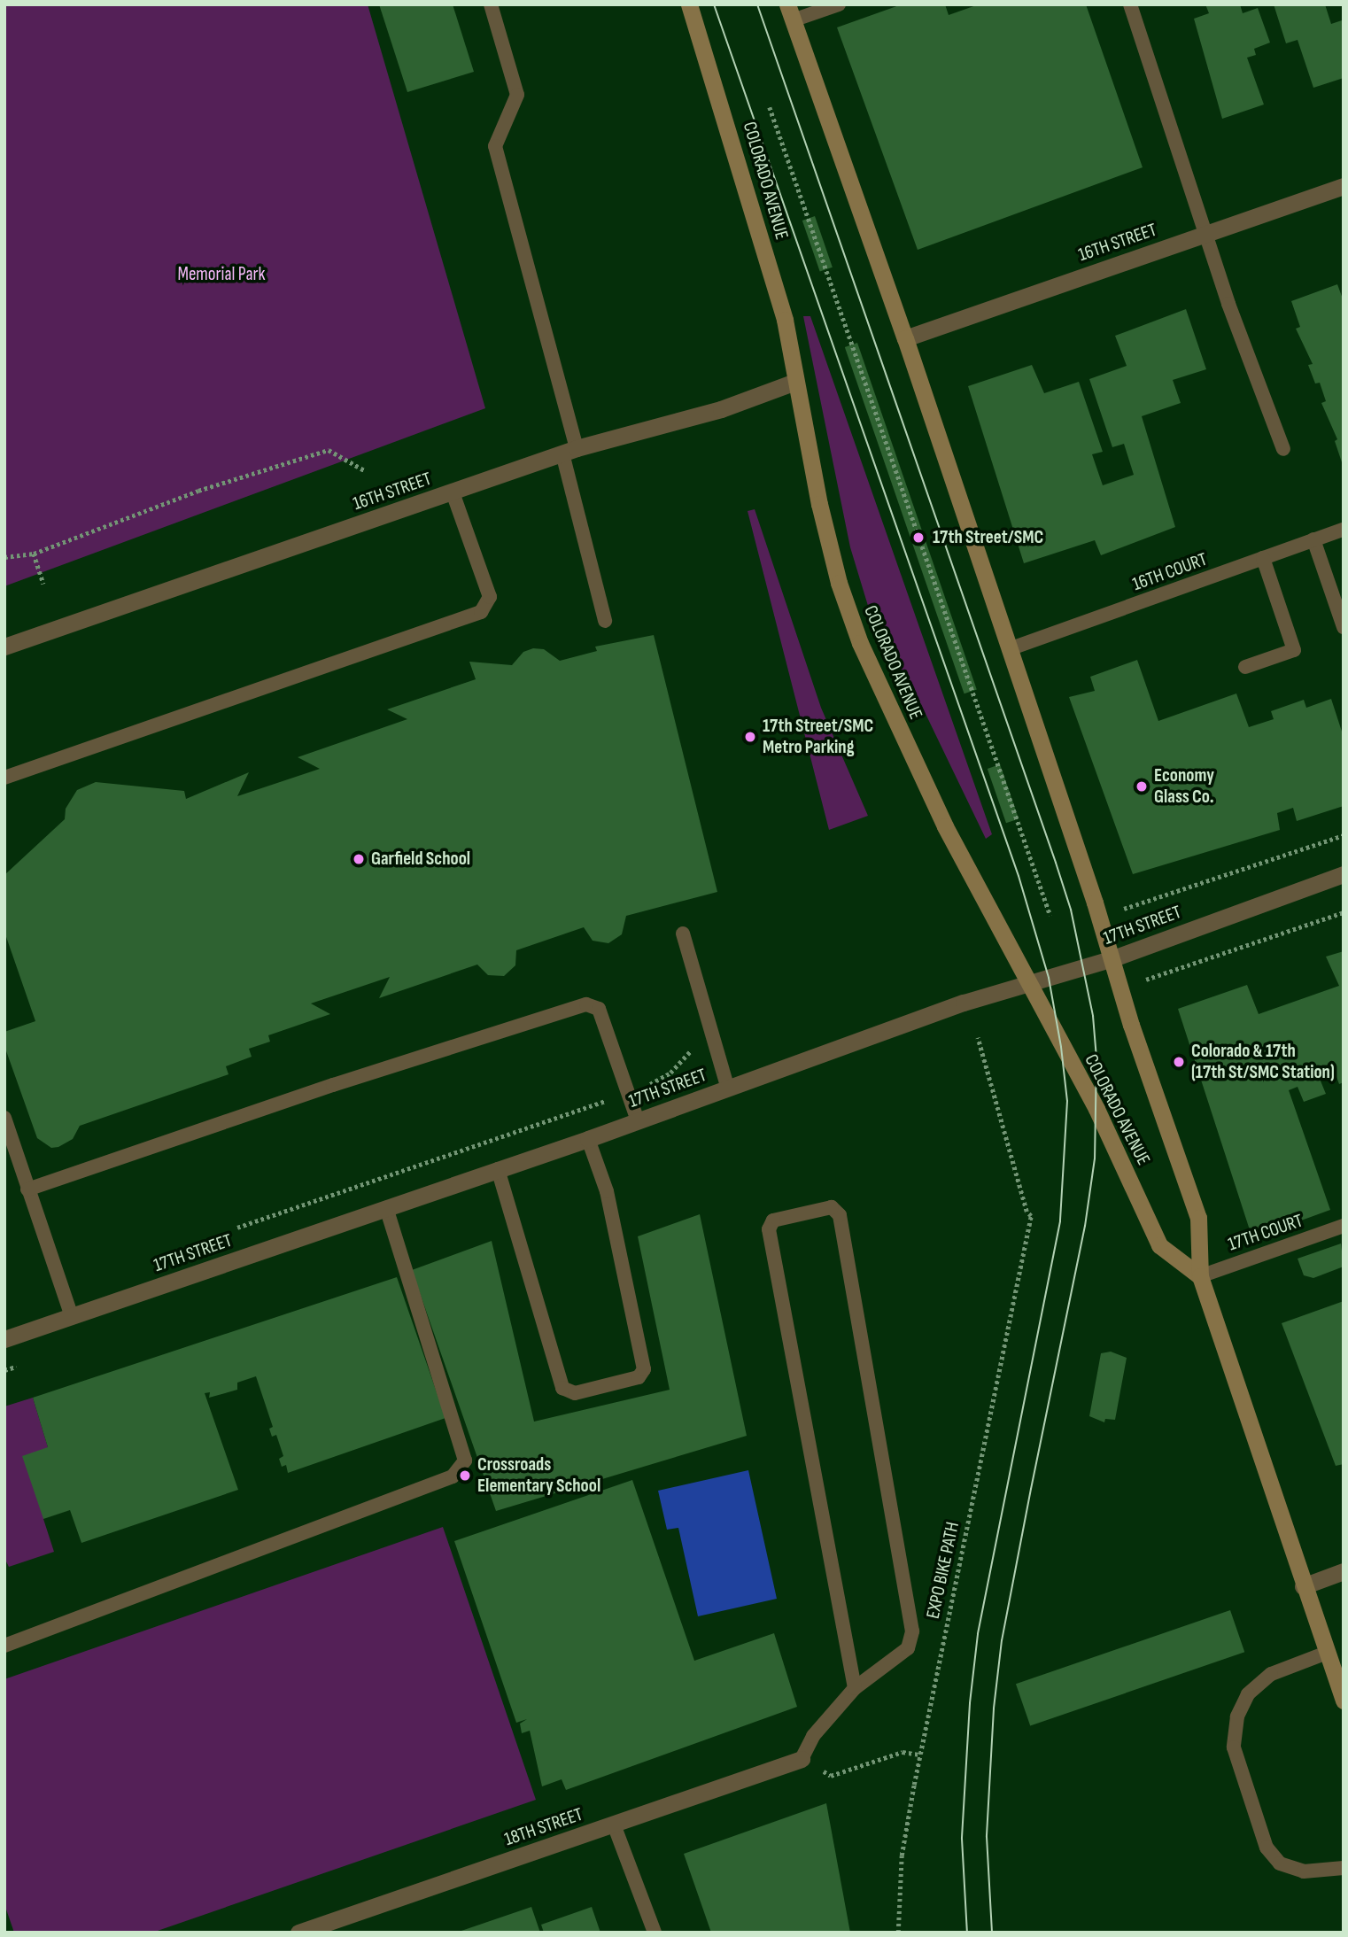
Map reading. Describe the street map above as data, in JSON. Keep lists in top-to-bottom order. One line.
{"streets":{"main road":["COLORADO AVENUE"],"street":["16TH STREET","17TH STREET","18TH STREET"],"lane":["16TH COURT","17TH COURT"],"path":["EXPO BIKE PATH"]},"crossings":[["COLORADO AVENUE","16TH STREET"],["COLORADO AVENUE","16TH COURT"],["COLORADO AVENUE","17TH STREET"],["COLORADO AVENUE","17TH COURT"]],"parks":["Memorial Park"],"places":["17th Street/SMC","17th Street/SMC Metro Parking","Economy Glass Co.","Garfield School","Colorado & 17th (17th St/SMC Station)","Crossroads Elementary School"]}
